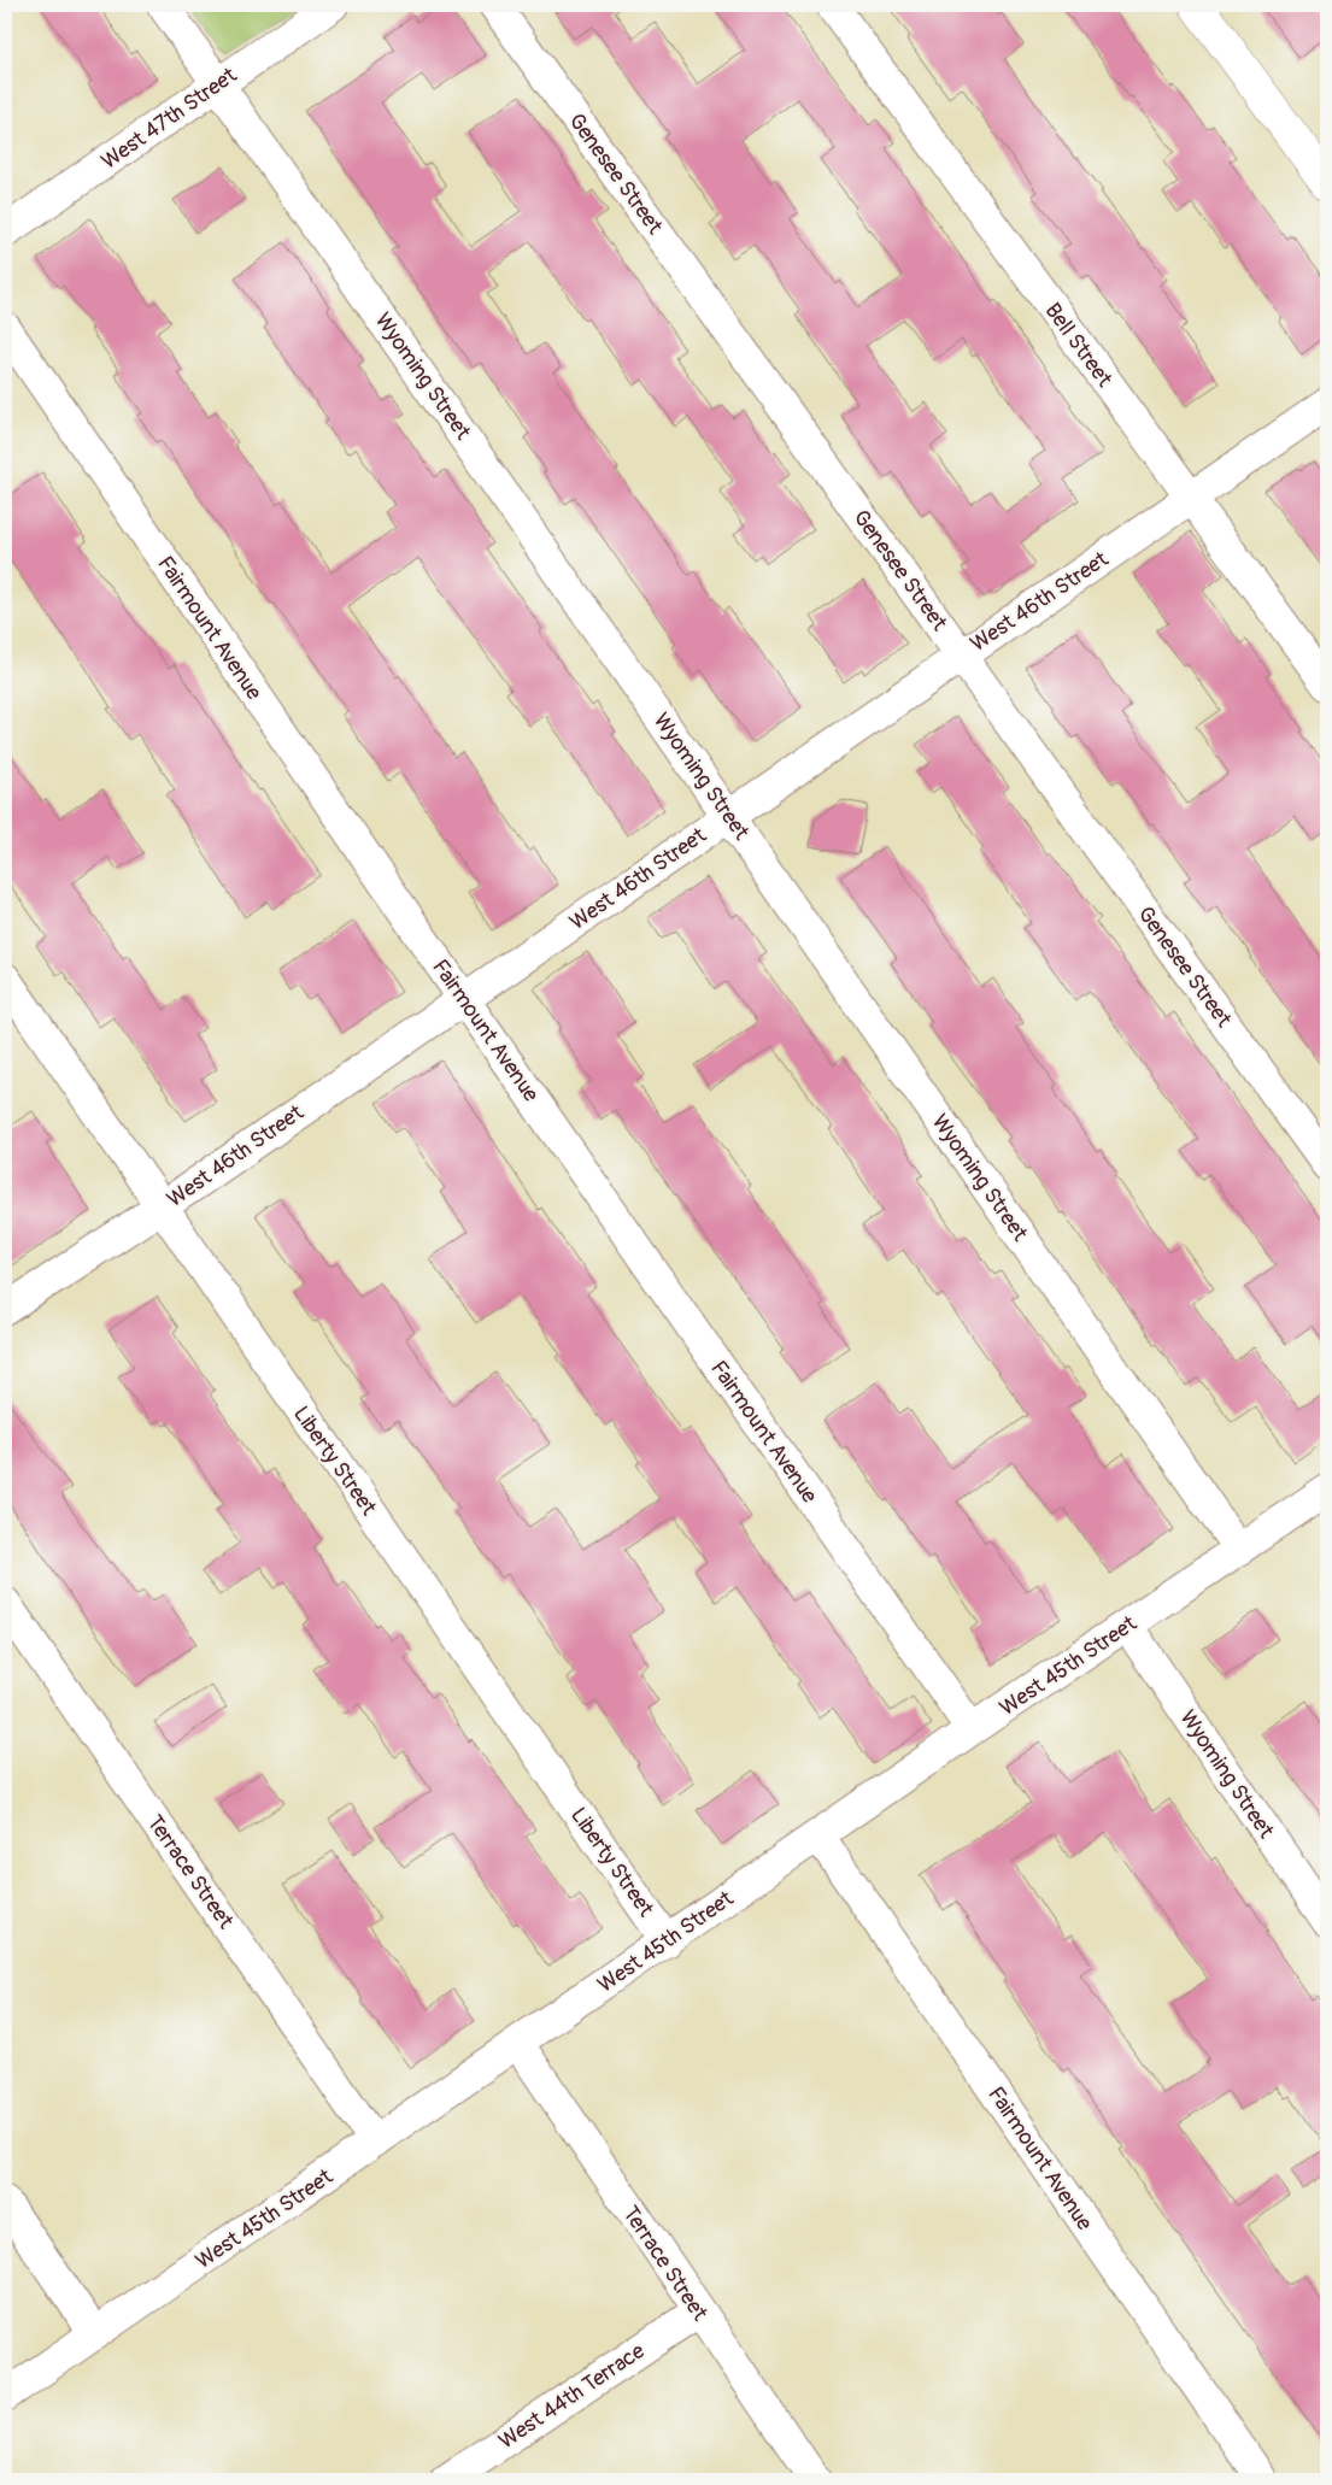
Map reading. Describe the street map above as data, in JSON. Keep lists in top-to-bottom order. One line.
{"streets":{"street":["West 47th Street","Genesee Street","Bell Street","Wyoming Street","West 46th Street","Fairmount Avenue","Liberty Street","West 45th Street","Terrace Street","West 44th Terrace"]},"crossings":[["West 47th Street","Wyoming Street"],["Genesee Street","West 46th Street"],["Bell Street","West 46th Street"],["Wyoming Street","West 46th Street"],["Wyoming Street","West 45th Street"],["West 46th Street","Fairmount Avenue"],["West 46th Street","Liberty Street"],["Fairmount Avenue","West 45th Street"],["Liberty Street","West 45th Street"],["West 45th Street","Terrace Street"],["Terrace Street","West 44th Terrace"]]}
